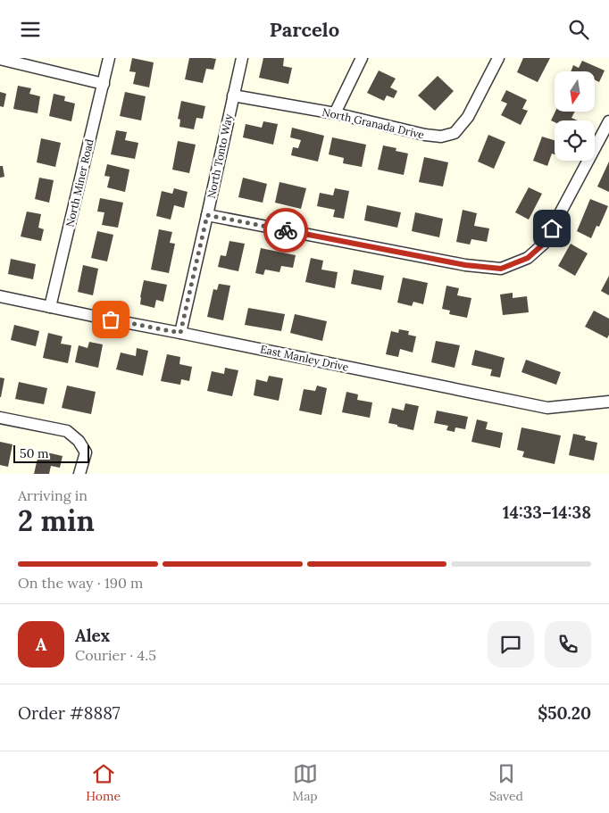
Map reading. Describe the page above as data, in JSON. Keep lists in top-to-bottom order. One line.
{"streets":{"street":["North Granada Drive","North Tonto Way","North Miner Road","East Manley Drive"]},"crossings":[["North Granada Drive","North Tonto Way"],["North Tonto Way","East Manley Drive"],["North Miner Road","East Manley Drive"]],"scale_bar":"50 m","north":"bottom","page":{"header":"Parcelo","scale":"50 m","heading":["2 min","Arriving in","14:33–14:38"],"panel":["Alex","Courier · 4.5","Order #8887","$50.20"],"bar":"On the way · 190 m","round":"A","tabs":["Home","Map","Saved"]}}
